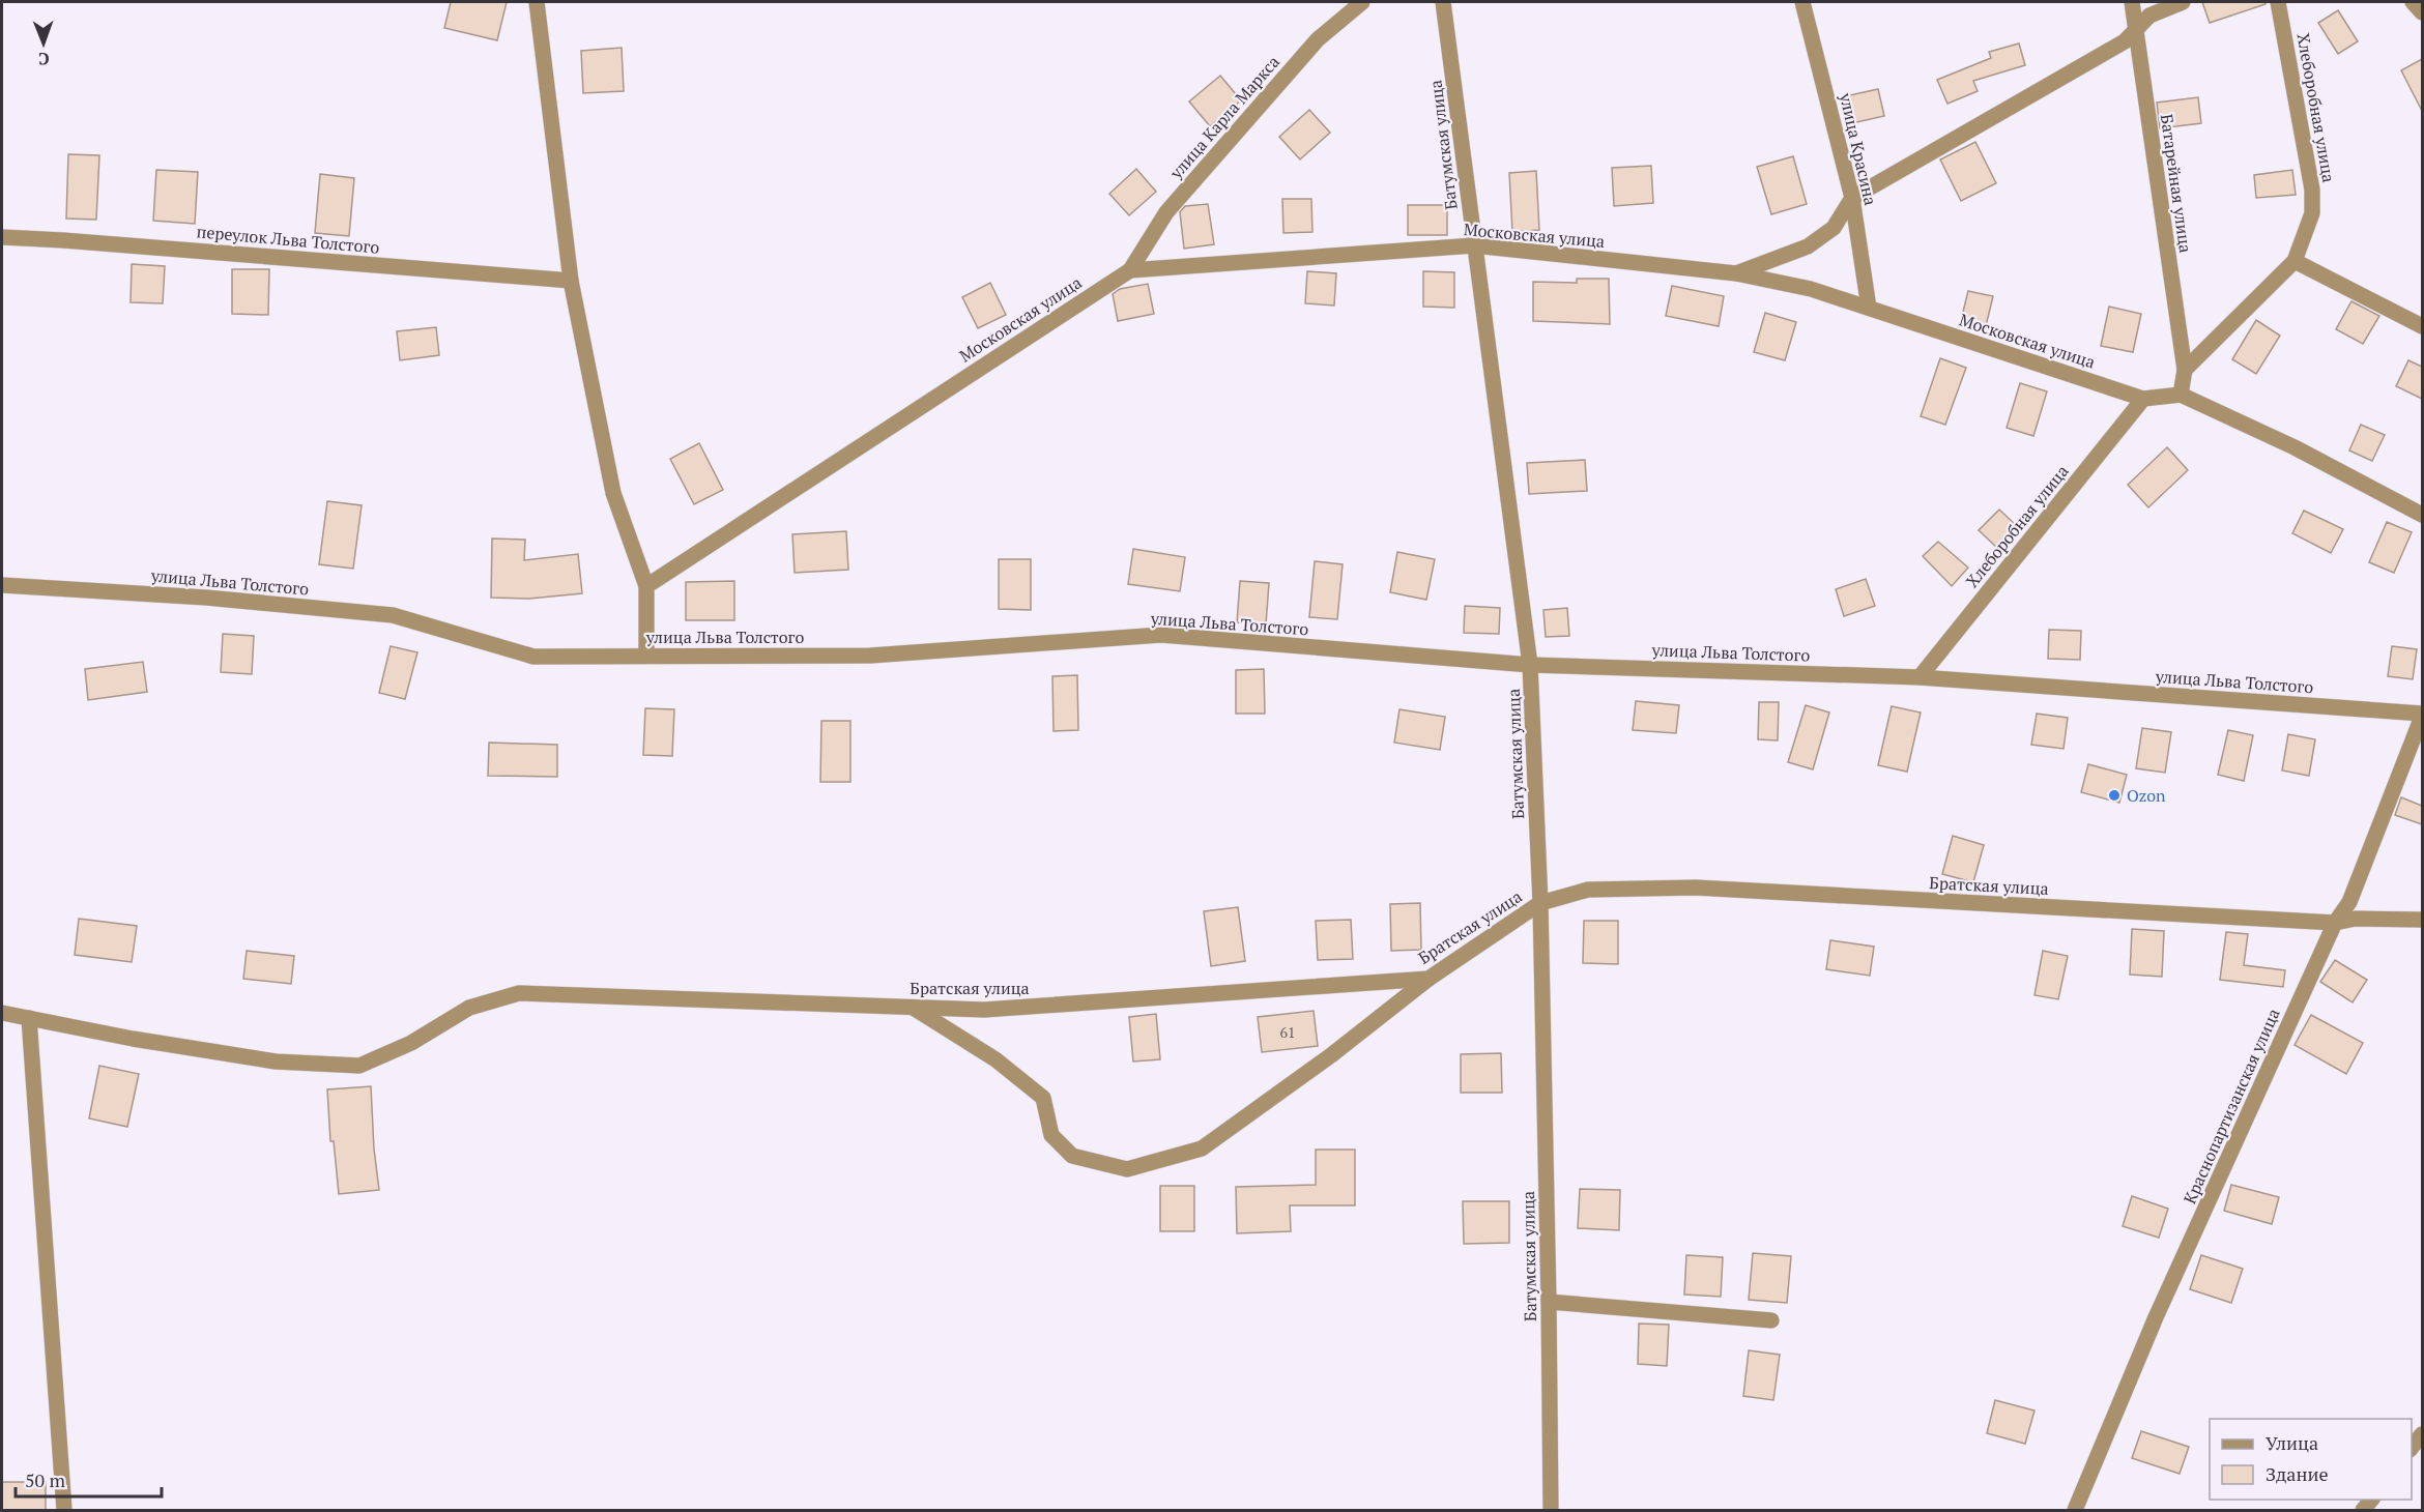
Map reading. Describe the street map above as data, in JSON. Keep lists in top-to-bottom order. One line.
{"streets":{"street":["Хлеборобная улица","улица Карла Маркса","Батумская улица","улица Красина","Батарейная улица","Московская улица","переулок Льва Толстого","улица Льва Толстого","Братская улица","Краснопартизанская улица"]},"crossings":[["Хлеборобная улица","Батарейная улица"],["Хлеборобная улица","Московская улица"],["Хлеборобная улица","улица Льва Толстого"],["улица Карла Маркса","Московская улица"],["Батумская улица","Московская улица"],["Батумская улица","улица Льва Толстого"],["Батумская улица","Братская улица"],["улица Красина","Московская улица"],["улица Льва Толстого","Краснопартизанская улица"],["Братская улица","Краснопартизанская улица"]],"places":["Ozon"],"house_numbers":["61"],"legend":["Улица","Здание"],"scale_bar":"50 m","north":"bottom"}
